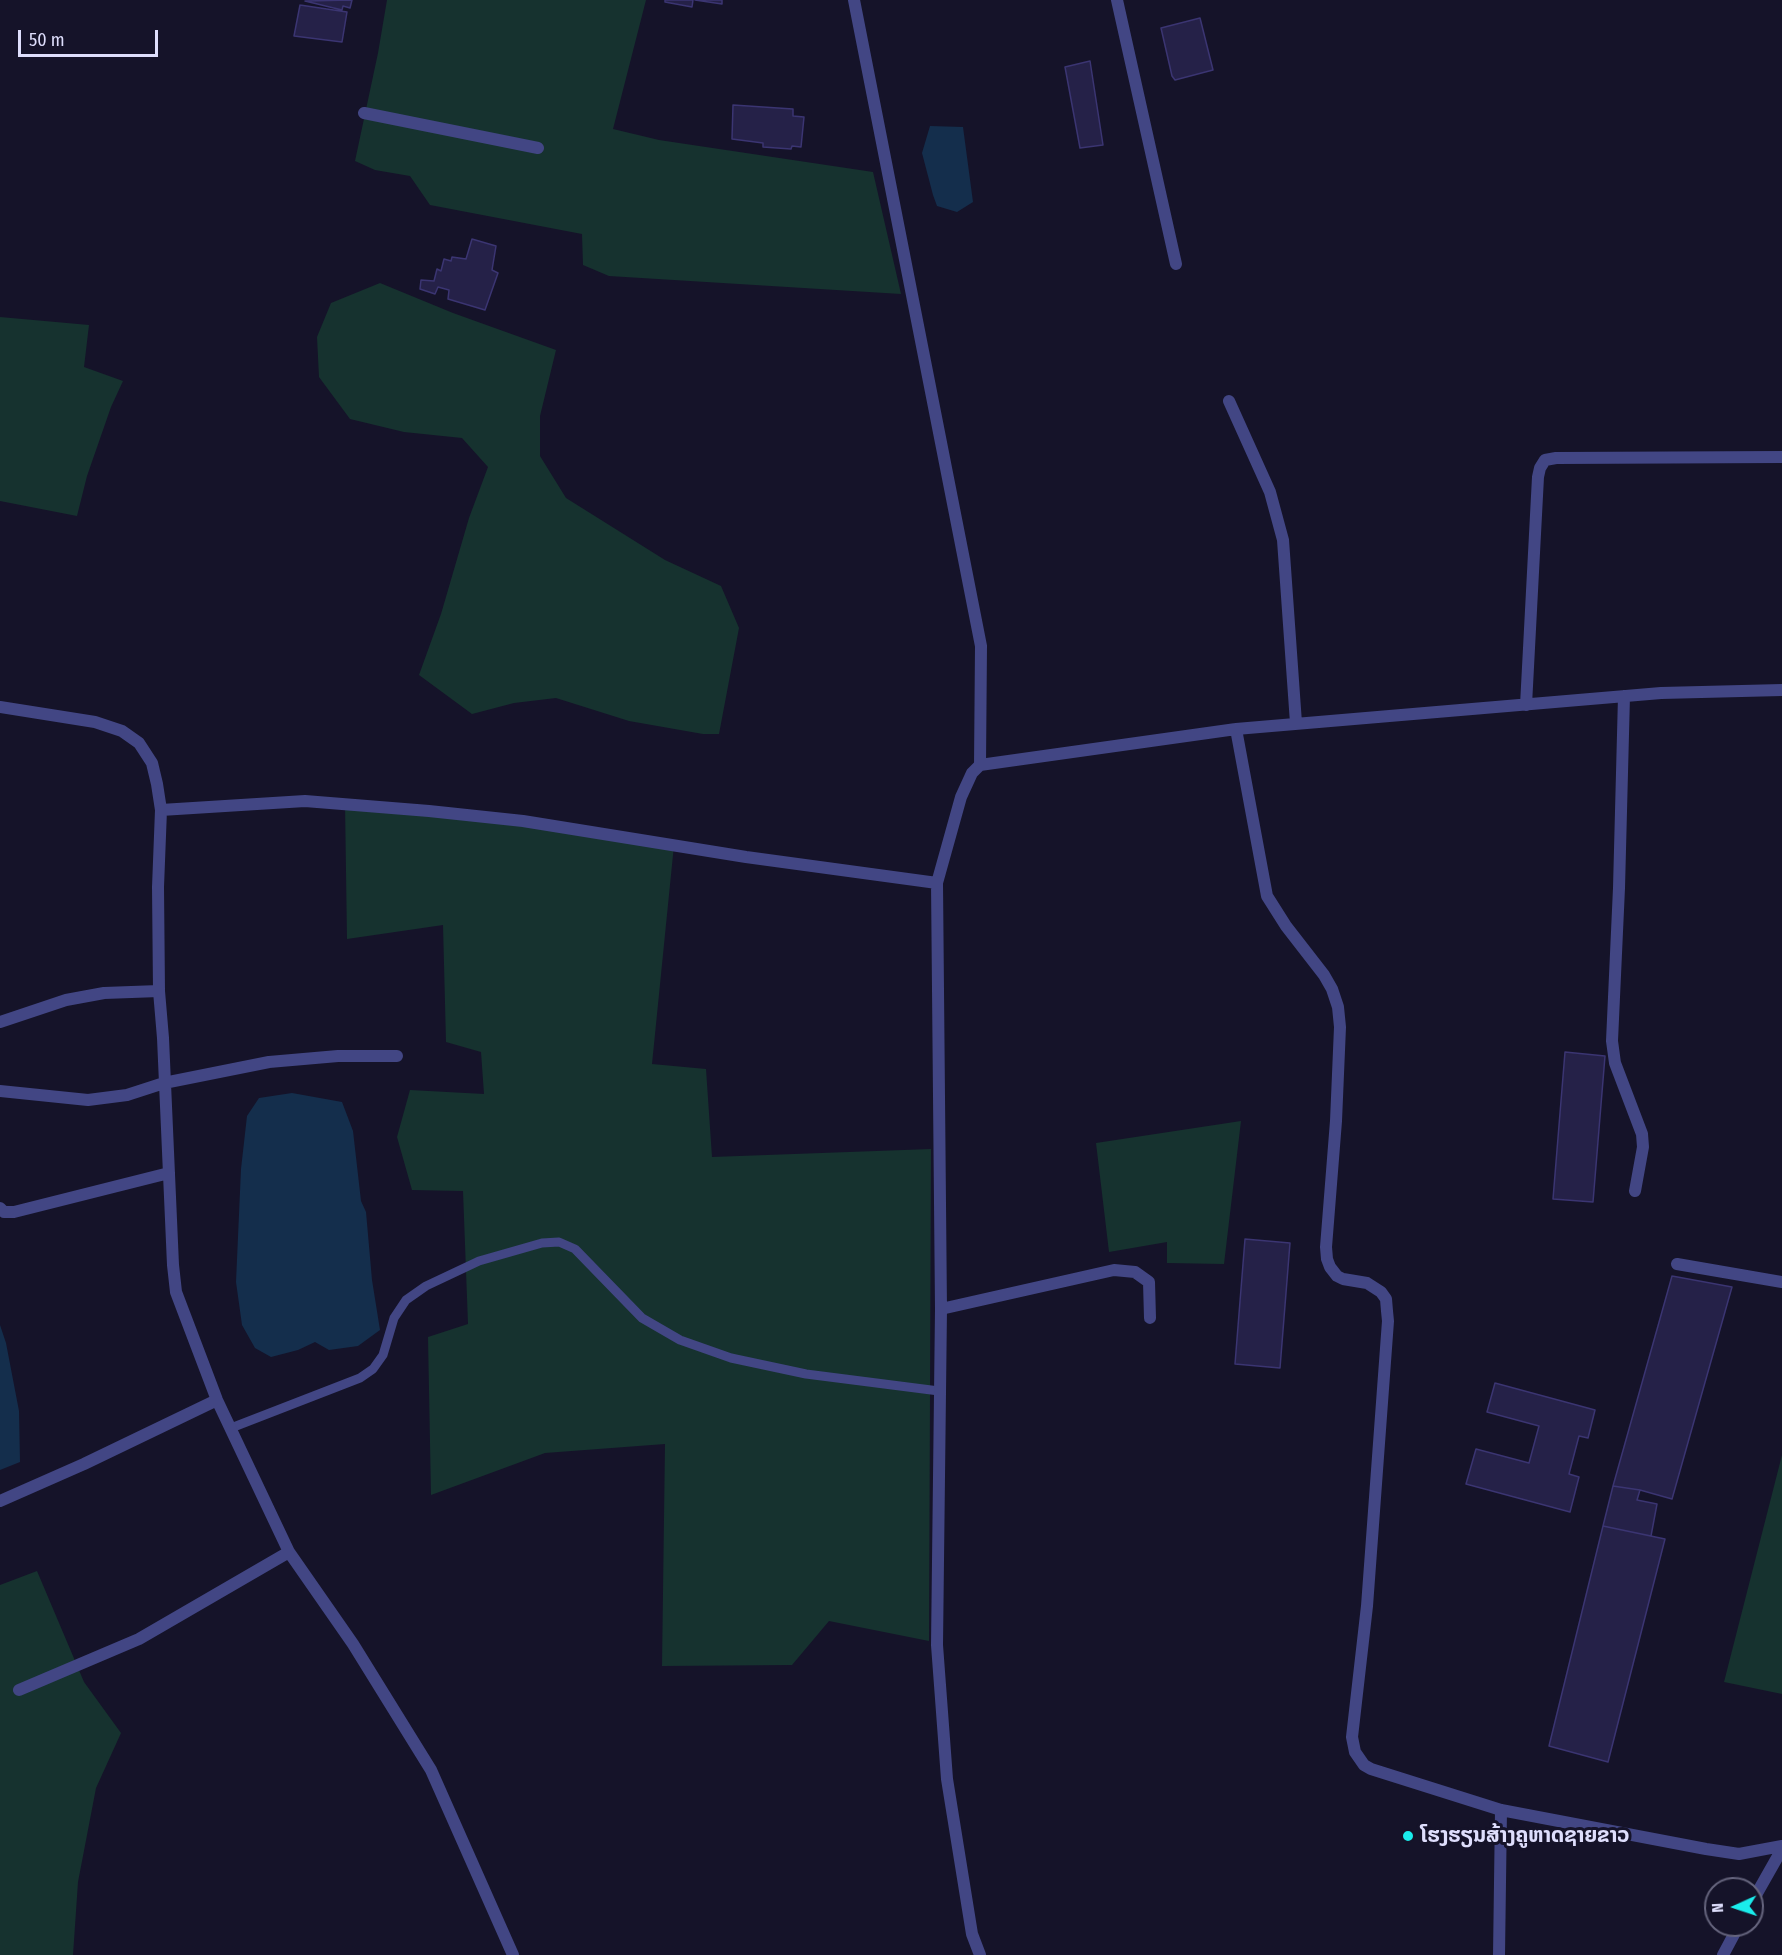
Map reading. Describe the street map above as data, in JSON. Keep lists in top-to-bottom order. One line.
{"places":["ໂຮງຮຽນສ້າງຄູຫາດຊາຍຂາວ"],"scale_bar":"50 m","north":"left"}
